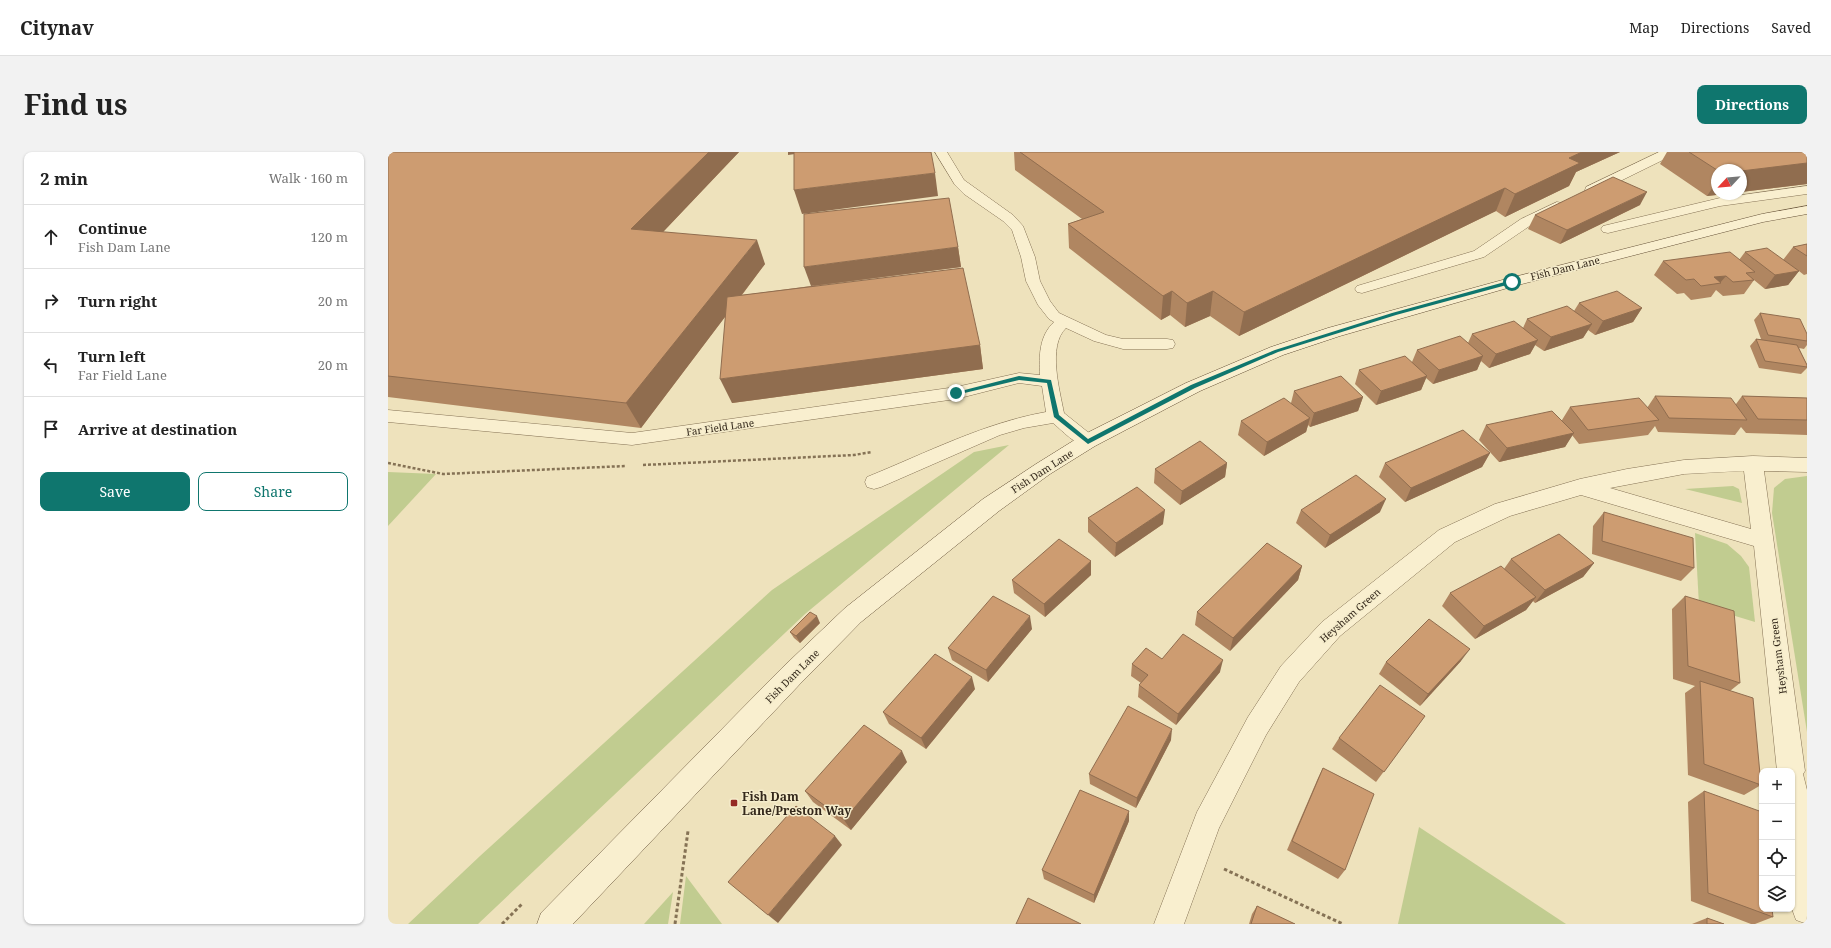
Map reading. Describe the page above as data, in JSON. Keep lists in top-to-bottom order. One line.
{"streets":{"street":["Fish Dam Lane","Heysham Green"],"lane":["Far Field Lane"]},"places":{"transit":["Fish Dam Lane/Preston Way"]},"north":"bottom left","page":{"header":"Citynav","nav":["Map","Directions","Saved"],"title":"Find us","buttons":["Directions",["Save","Share"]],"heading":["2 min","Walk · 160 m"],"list":[["Continue","Fish Dam Lane","120 m"],["Turn right","20 m"],["Turn left","Far Field Lane","20 m"],"Arrive at destination"],"map_buttons":["+","−"]}}
